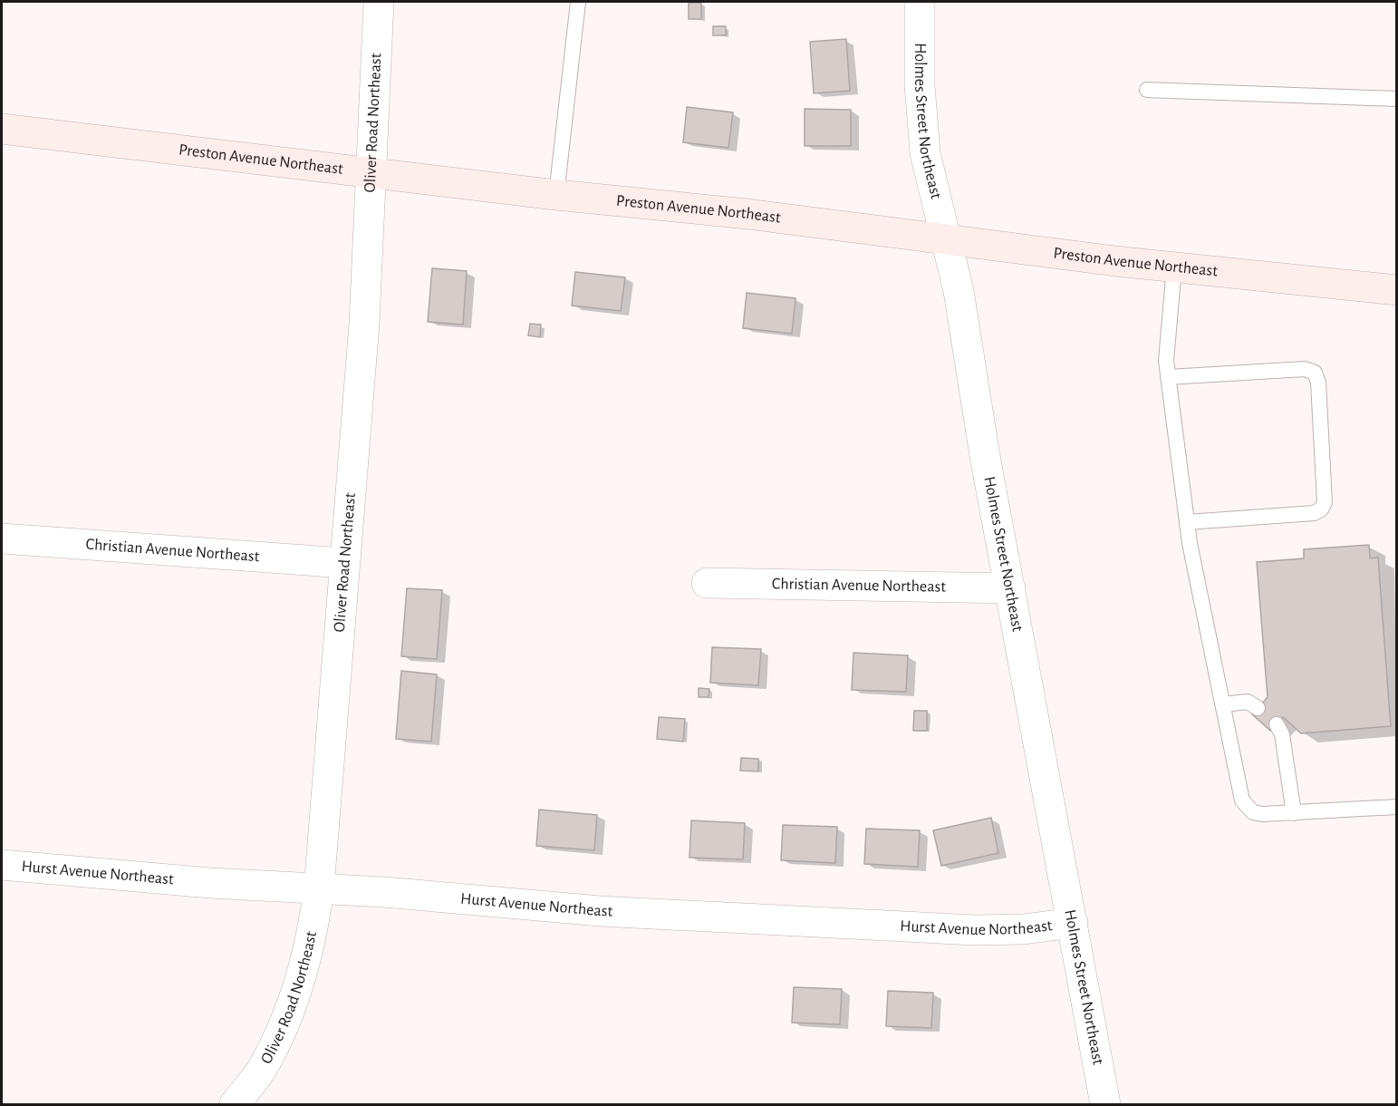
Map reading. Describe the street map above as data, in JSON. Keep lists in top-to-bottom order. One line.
{"streets":{"street":["Holmes Street Northeast","Oliver Road Northeast","Preston Avenue Northeast","Christian Avenue Northeast","Hurst Avenue Northeast"]},"crossings":[["Holmes Street Northeast","Preston Avenue Northeast"],["Holmes Street Northeast","Christian Avenue Northeast"],["Holmes Street Northeast","Hurst Avenue Northeast"],["Oliver Road Northeast","Preston Avenue Northeast"],["Oliver Road Northeast","Christian Avenue Northeast"],["Oliver Road Northeast","Hurst Avenue Northeast"]]}
